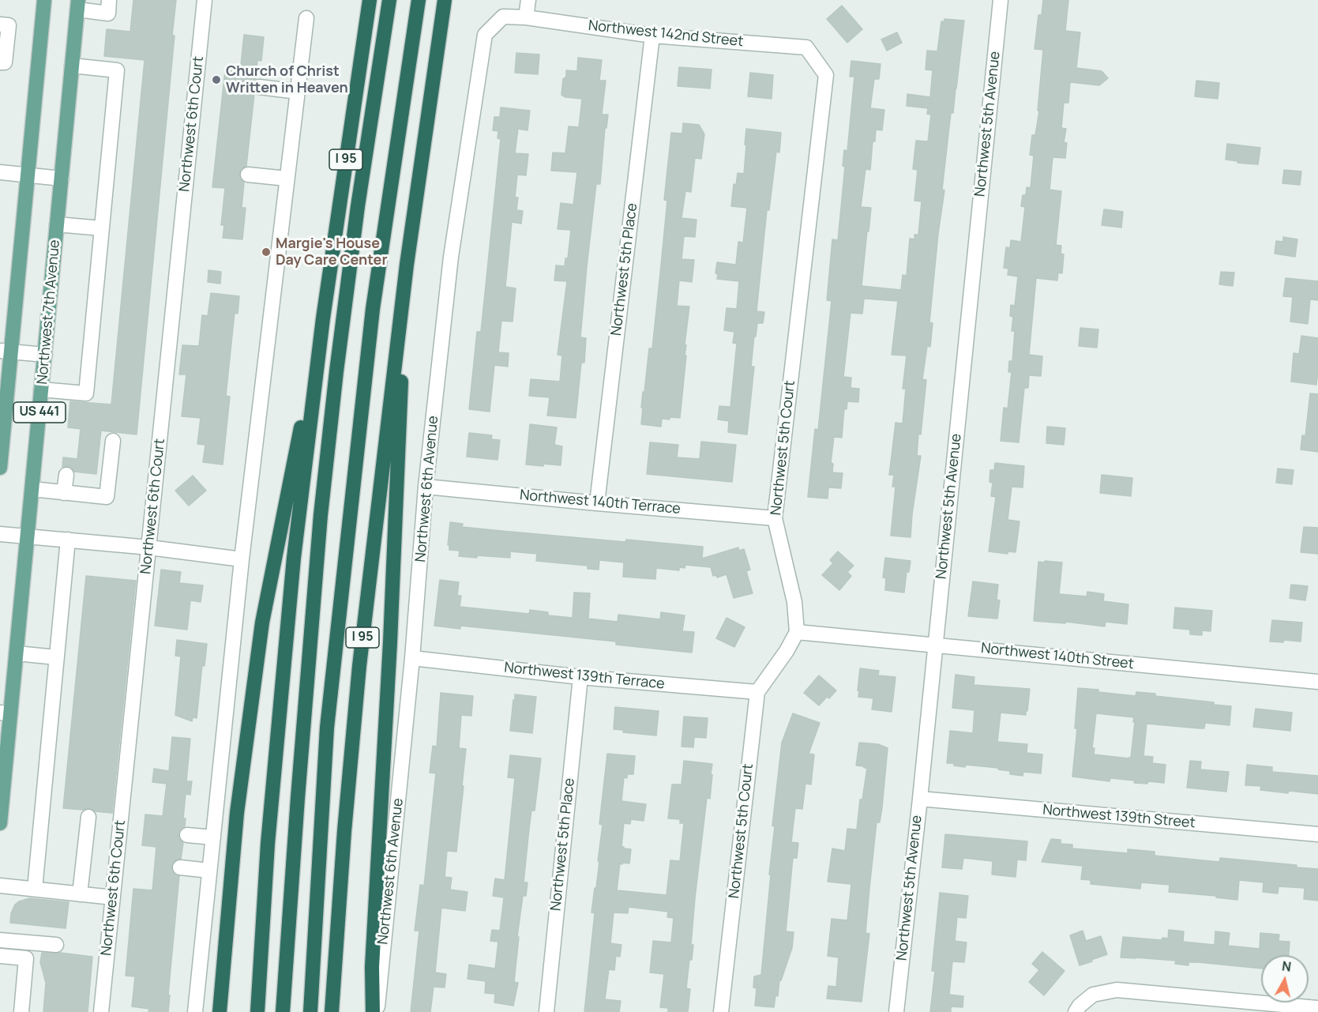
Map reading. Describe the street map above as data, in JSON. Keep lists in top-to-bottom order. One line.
{"streets":{"highway":["I 95"],"main road":["Northwest 7th Avenue","US 441"],"street":["Northwest 142nd Street","Northwest 6th Court","Northwest 5th Avenue","Northwest 5th Place","Northwest 5th Court","Northwest 6th Avenue","Northwest 140th Terrace","Northwest 140th Street","Northwest 139th Terrace","Northwest 139th Street"]},"crossings":[["Northwest 142nd Street","Northwest 5th Place"],["Northwest 142nd Street","Northwest 5th Court"],["Northwest 142nd Street","Northwest 6th Avenue"],["Northwest 5th Avenue","Northwest 140th Street"],["Northwest 5th Avenue","Northwest 139th Street"],["Northwest 5th Place","Northwest 140th Terrace"],["Northwest 5th Place","Northwest 139th Terrace"],["Northwest 5th Court","Northwest 140th Terrace"],["Northwest 5th Court","Northwest 140th Street"],["Northwest 5th Court","Northwest 139th Terrace"],["Northwest 6th Avenue","Northwest 140th Terrace"],["Northwest 6th Avenue","Northwest 139th Terrace"]],"places":["Church of Christ Written in Heaven","Margie's House Day Care Center"],"north":"top"}
